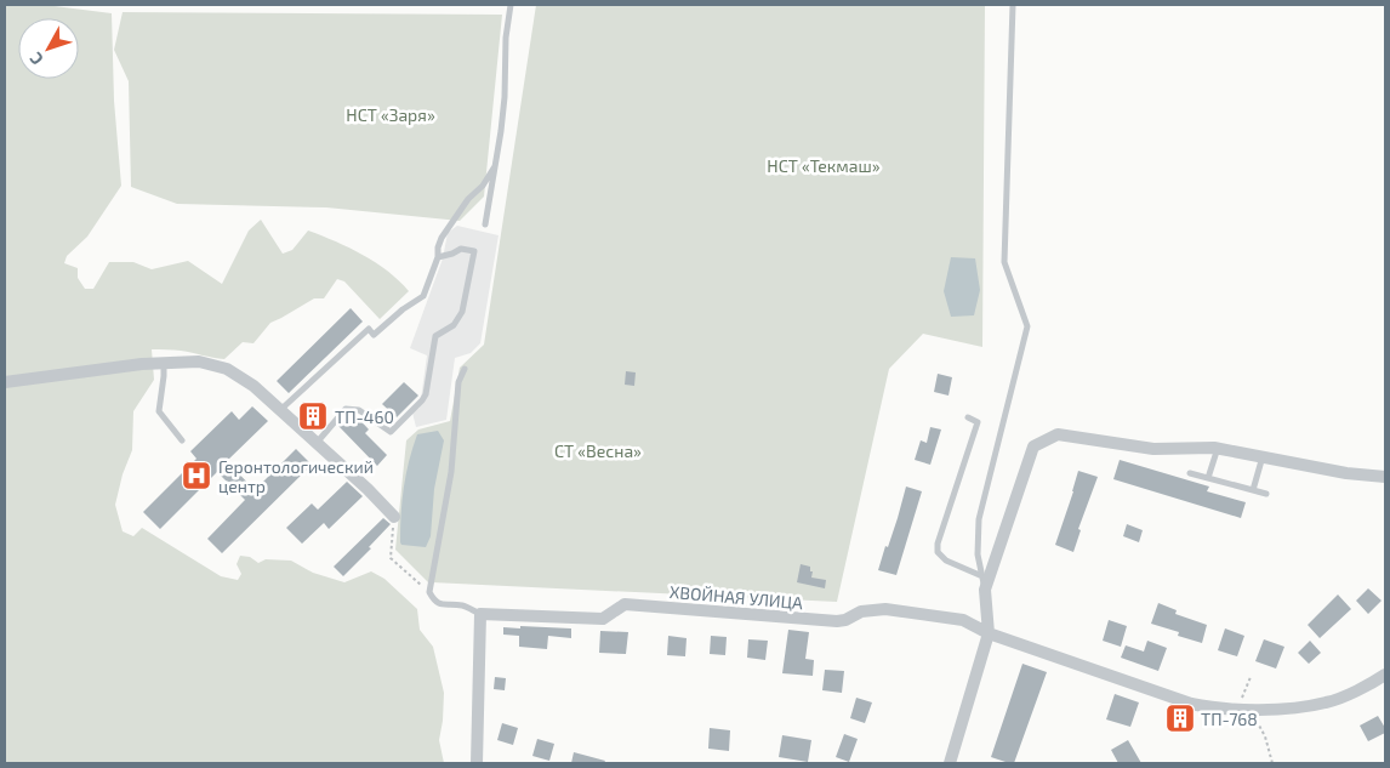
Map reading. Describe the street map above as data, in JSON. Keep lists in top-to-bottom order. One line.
{"streets":{"street":["ХВОЙНАЯ УЛИЦА"]},"parks":["НСТ «Заря»","НСТ «Текмаш»","СТ «Весна»"],"places":{"building":["ТП-460","ТП-768"],"hospital":["Геронтологический центр"]},"north":"bottom left"}
